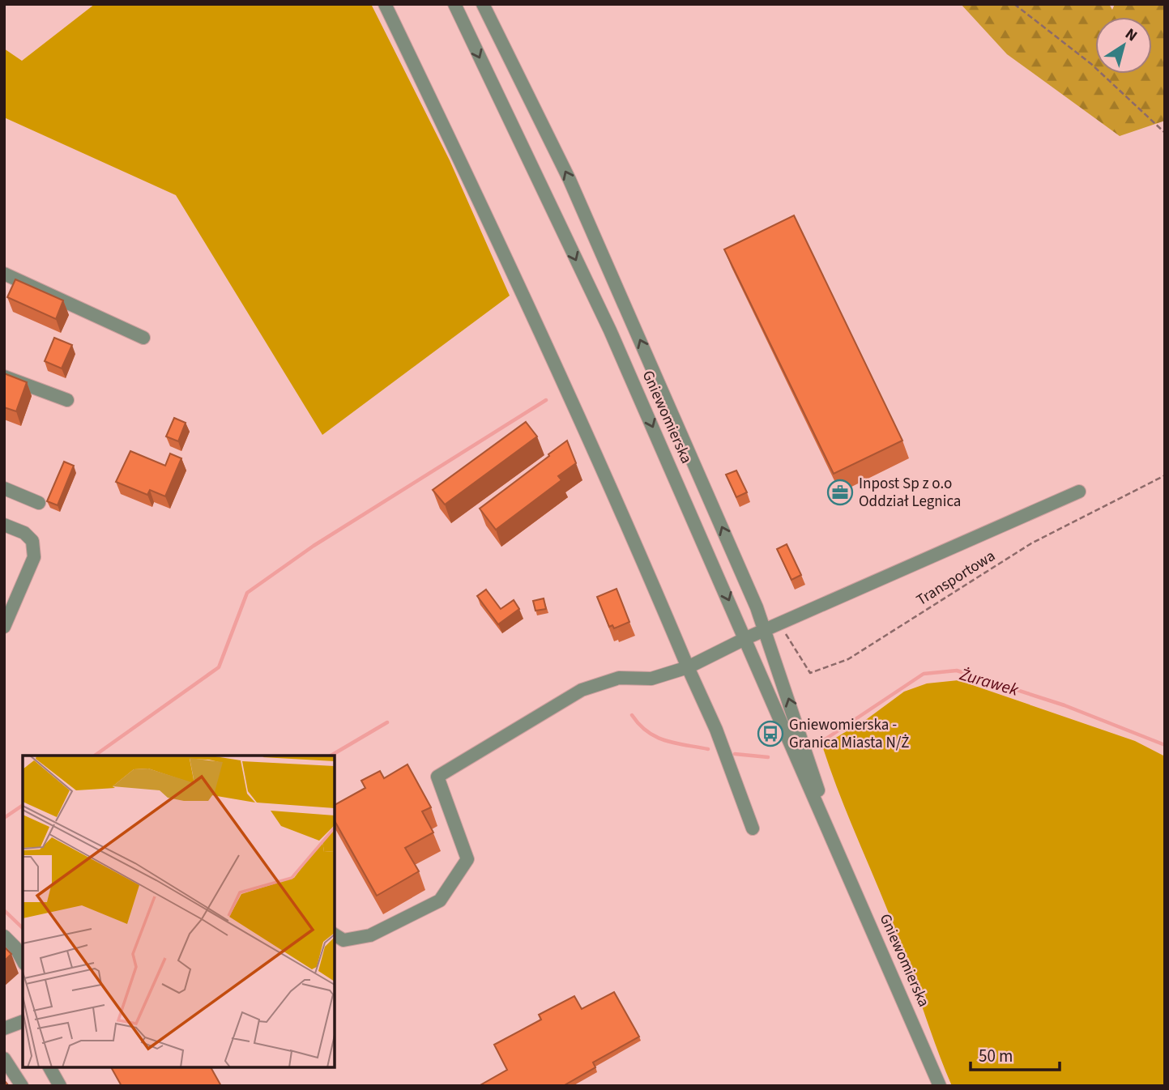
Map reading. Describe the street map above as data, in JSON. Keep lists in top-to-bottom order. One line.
{"streets":{"street":["Gniewomierska"],"path":["Transportowa"]},"water":["Żurawek"],"places":{"office":["Inpost Sp z o.o Oddział Legnica"],"bus stop":["Gniewomierska - Granica Miasta N/Ż"]},"scale_bar":"50 m","north":"top right"}
